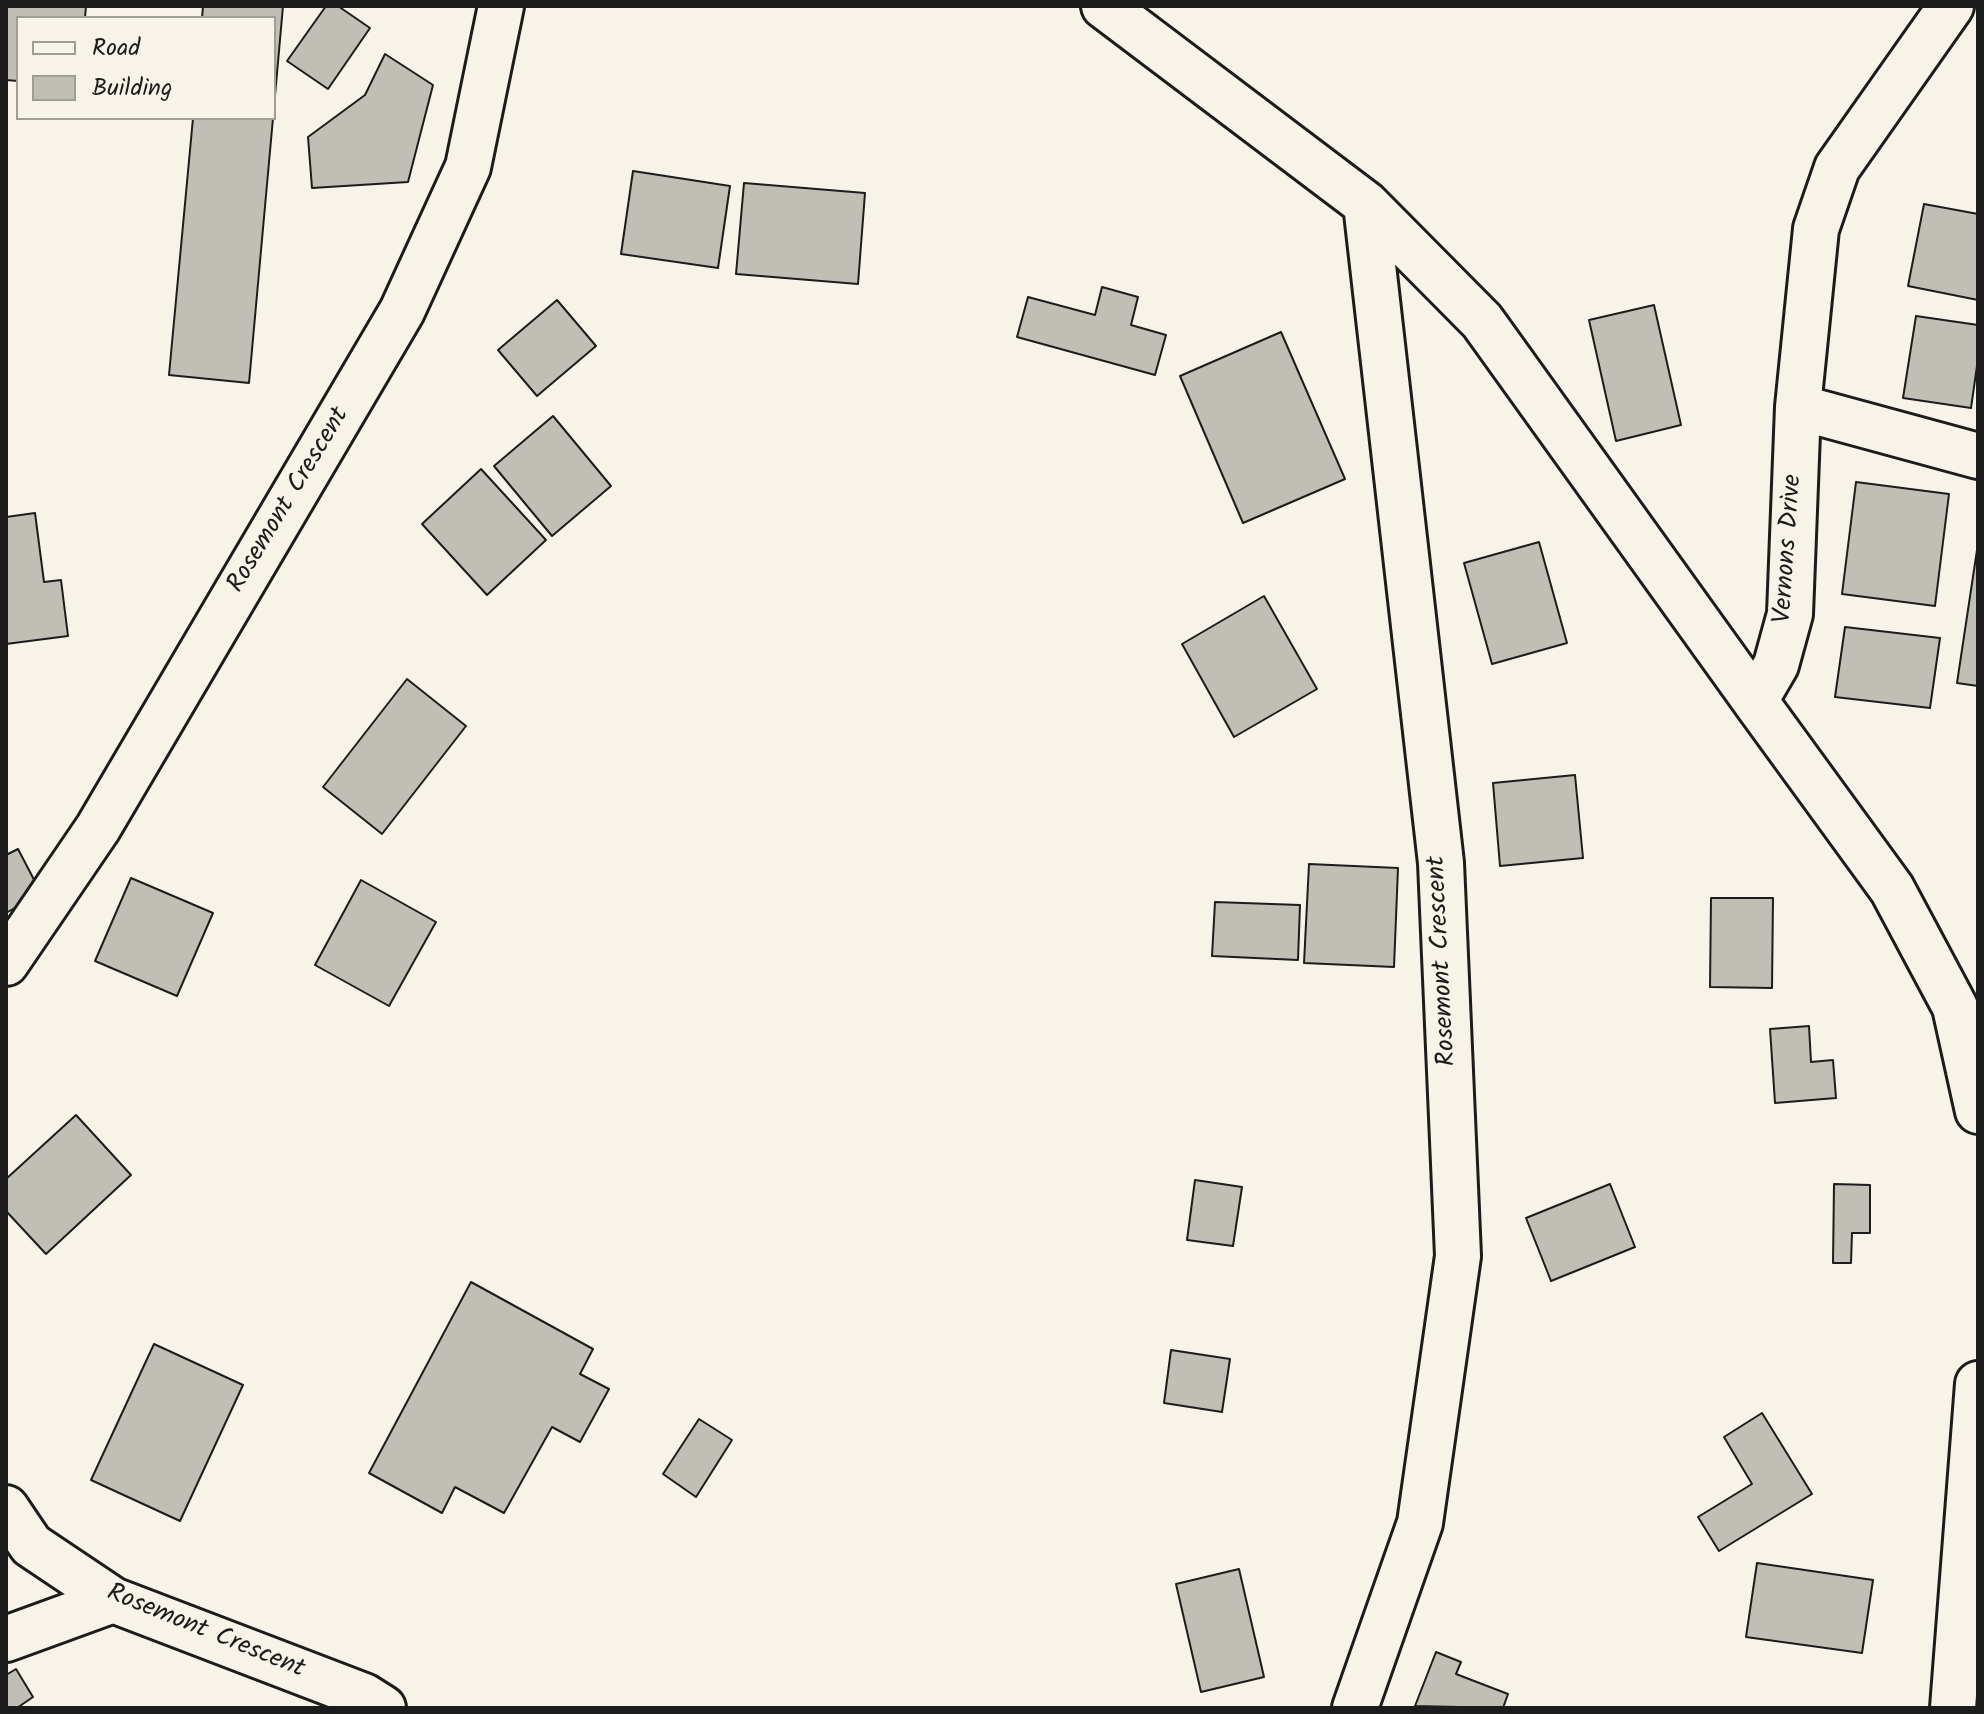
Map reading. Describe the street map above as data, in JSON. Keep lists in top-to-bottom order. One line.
{"streets":{"street":["Rosemont Crescent","Vernons Drive"]},"legend":["Road","Building"]}
